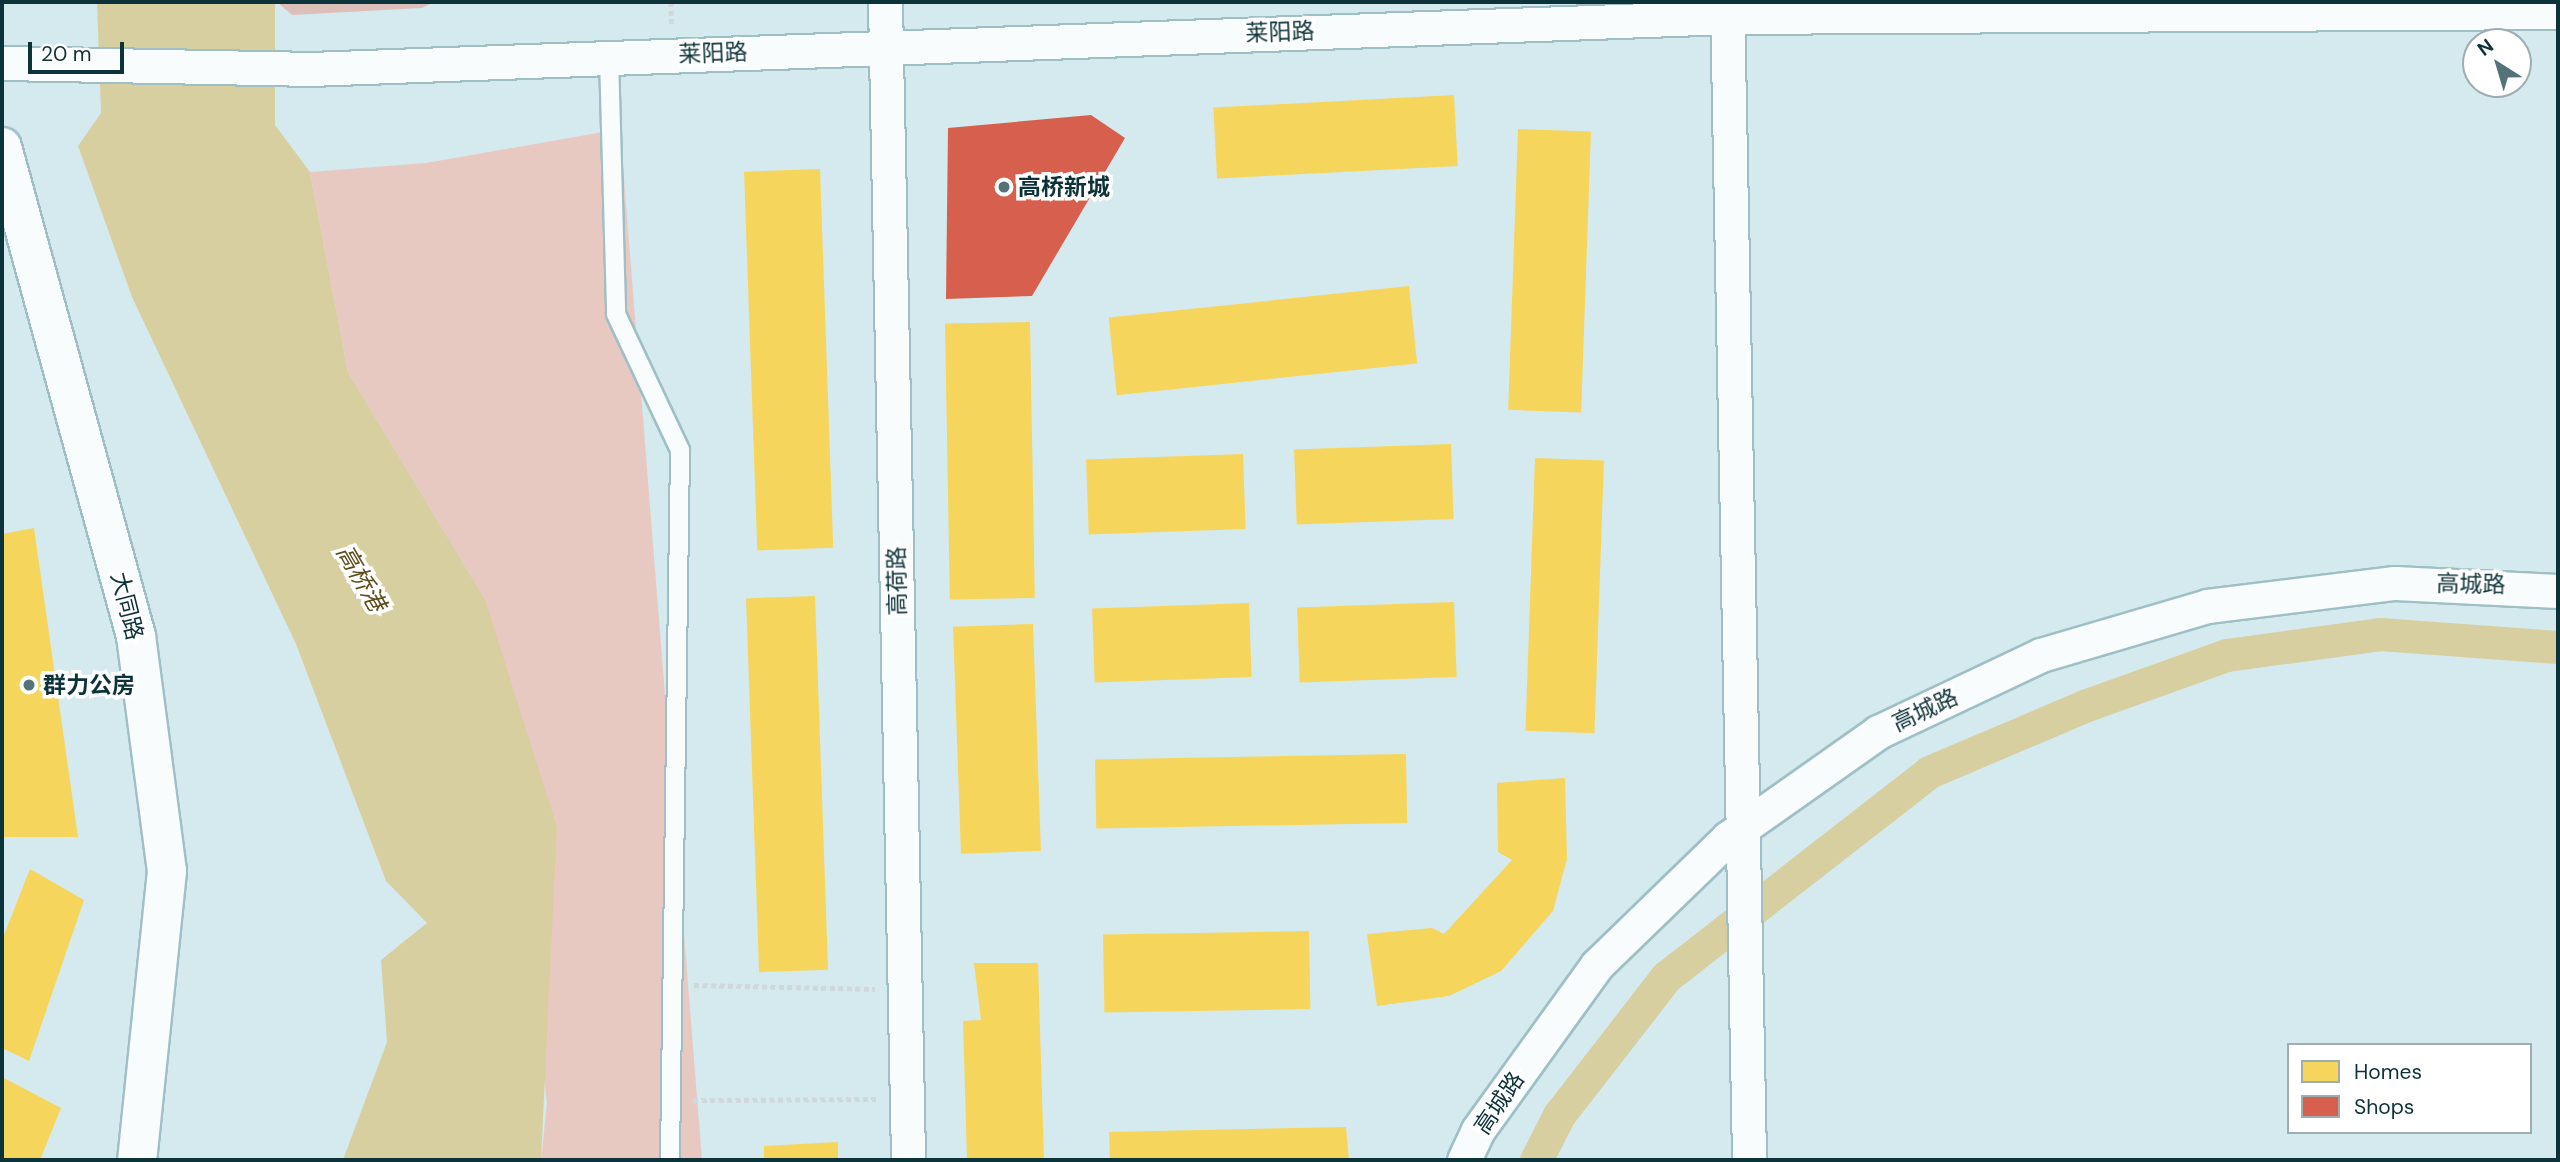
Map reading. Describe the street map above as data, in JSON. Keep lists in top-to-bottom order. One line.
{"streets":{"street":["莱阳路","高荷路","高城路","大同路"]},"crossings":[["莱阳路","高荷路"]],"water":["高桥港"],"places":["高桥新城","群力公房"],"legend":["Homes","Shops"],"scale_bar":"20 m","north":"top left"}
